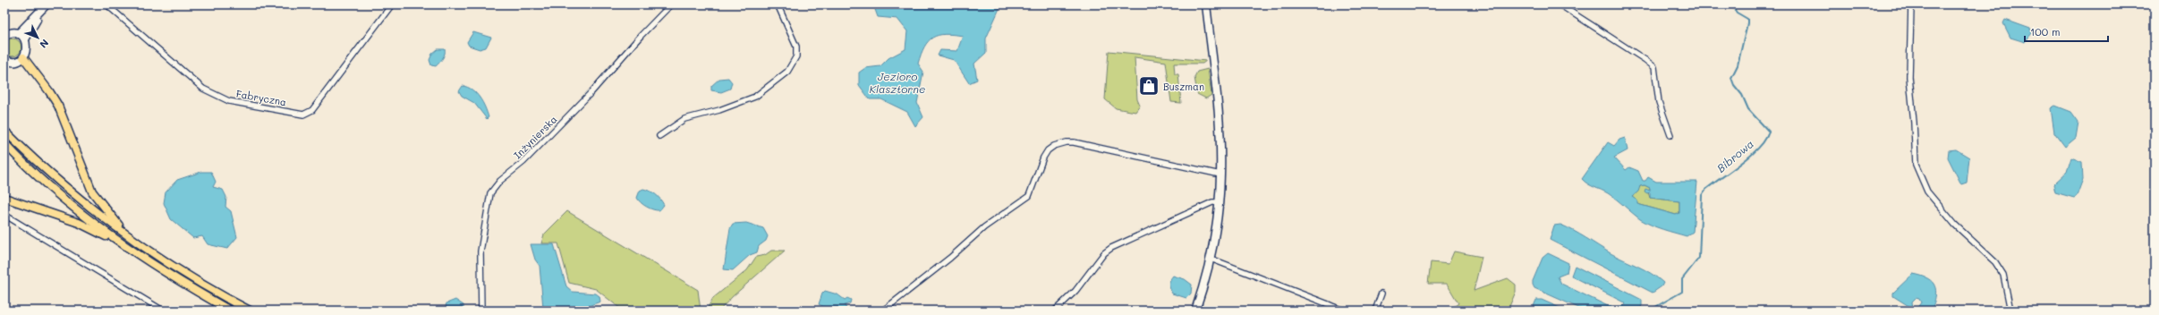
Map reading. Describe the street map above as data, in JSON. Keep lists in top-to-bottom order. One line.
{"streets":{"street":["Fabryczna","Inżynierska"]},"water":["Jezioro Klasztorne","Bibrowa"],"places":{"shop":["Buszman"]},"scale_bar":"100 m","north":"bottom right"}
